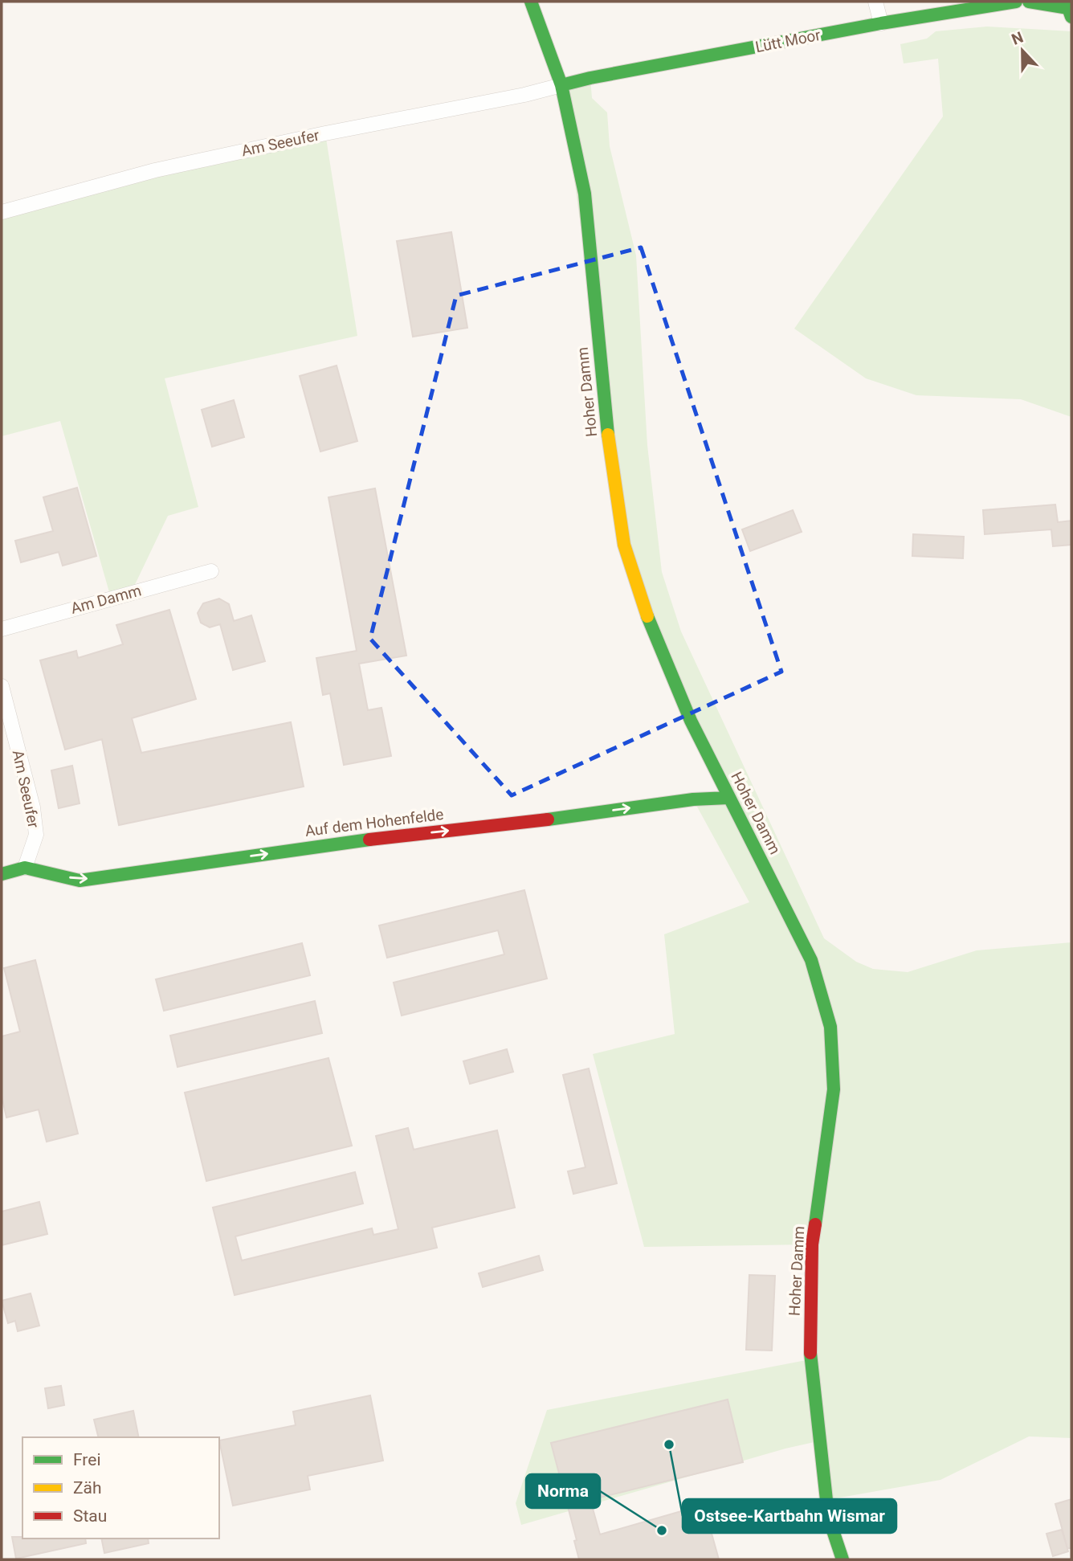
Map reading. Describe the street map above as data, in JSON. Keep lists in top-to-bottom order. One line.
{"streets":{"main road":["Lütt Moor","Hoher Damm","Auf dem Hohenfelde"],"street":["Am Seeufer","Am Damm"]},"crossings":[["Lütt Moor","Am Seeufer"],["Lütt Moor","Hoher Damm"],["Am Seeufer","Hoher Damm"],["Am Seeufer","Auf dem Hohenfelde"],["Hoher Damm","Auf dem Hohenfelde"]],"one_way":["Auf dem Hohenfelde"],"places":["Ostsee-Kartbahn Wismar","Norma"],"legend":["Frei","Zäh","Stau"],"north":"top"}
